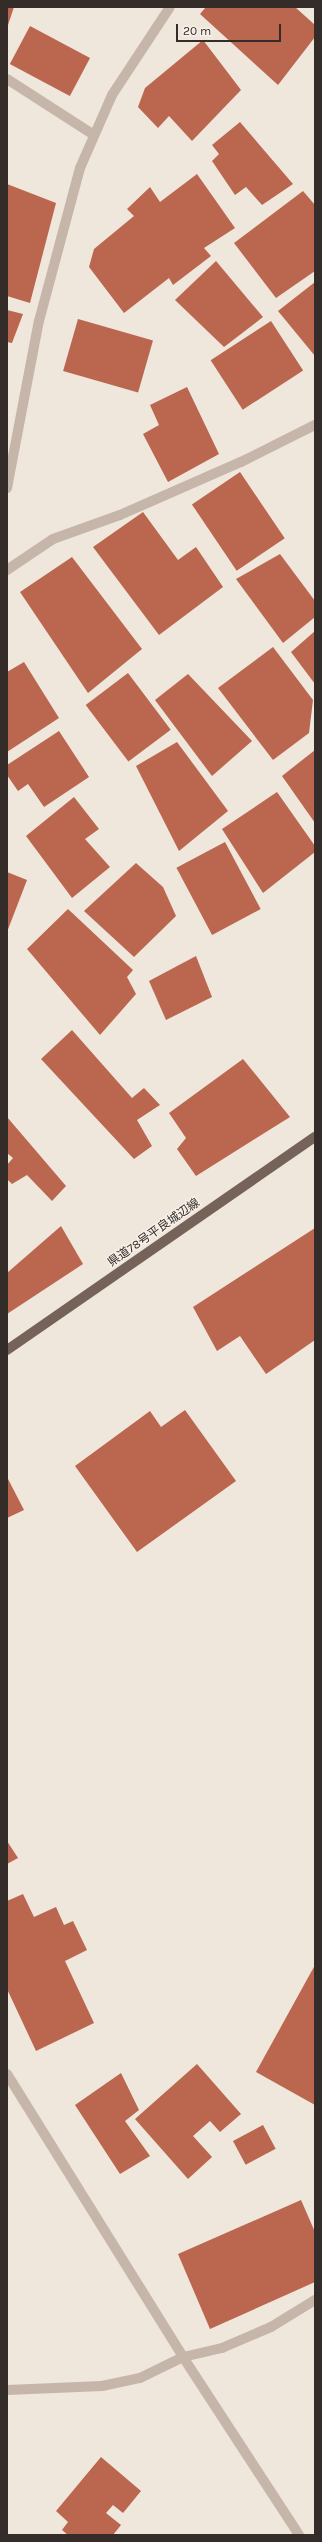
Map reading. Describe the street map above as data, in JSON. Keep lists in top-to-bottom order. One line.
{"streets":{"main road":["県道78号平良城辺線"]},"scale_bar":"20 m"}
